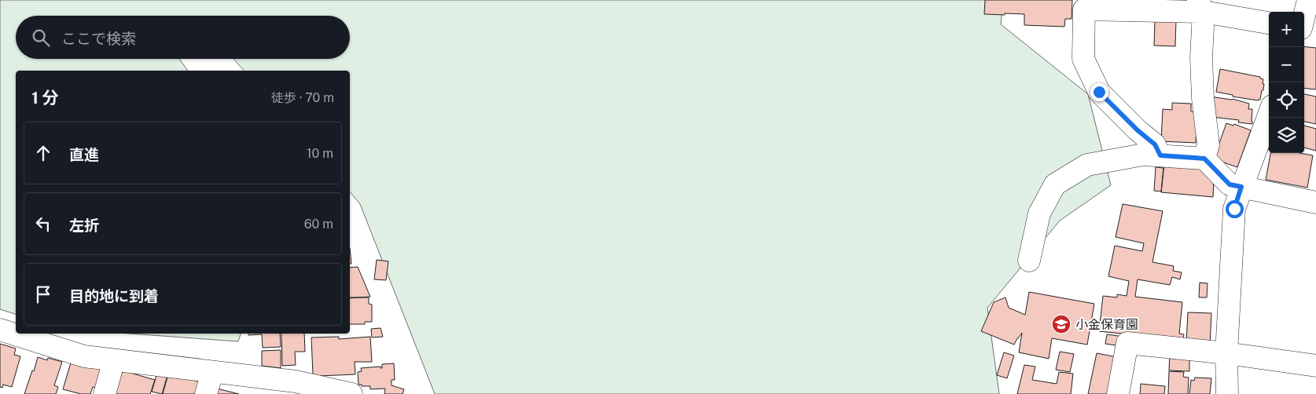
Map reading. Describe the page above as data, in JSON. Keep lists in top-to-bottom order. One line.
{"places":{"school or university":["小金保育園"]},"page":{"map_buttons":["+","−"],"search":"ここで検索","heading":["1 分","徒歩 · 70 m"],"list":[["直進","10 m"],["左折","60 m"],"目的地に到着"]}}
